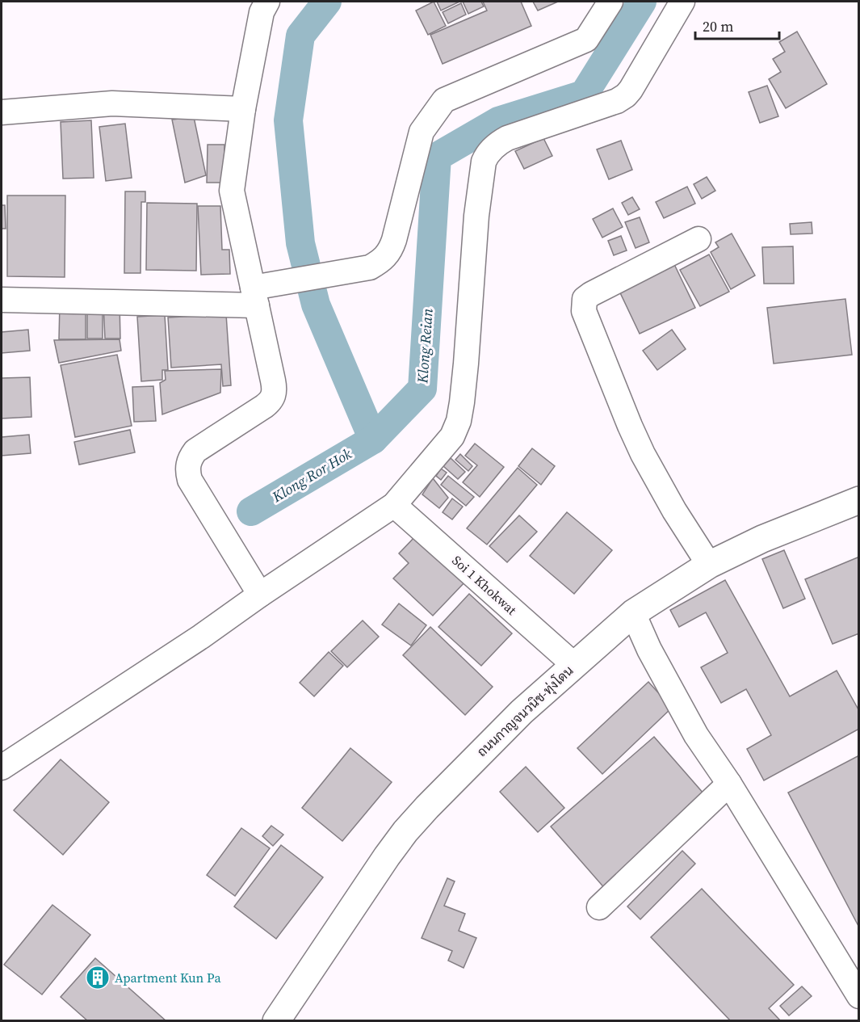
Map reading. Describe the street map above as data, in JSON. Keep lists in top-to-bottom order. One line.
{"streets":{"street":["Soi 1 Khokwat","ถนนกาญจนวนิช-ทุ่งโดน"]},"crossings":[["Soi 1 Khokwat","ถนนกาญจนวนิช-ทุ่งโดน"]],"water":["Klong Reian","Klong Ror Hok"],"places":{"building":["Apartment Kun Pa"]},"scale_bar":"20 m"}
